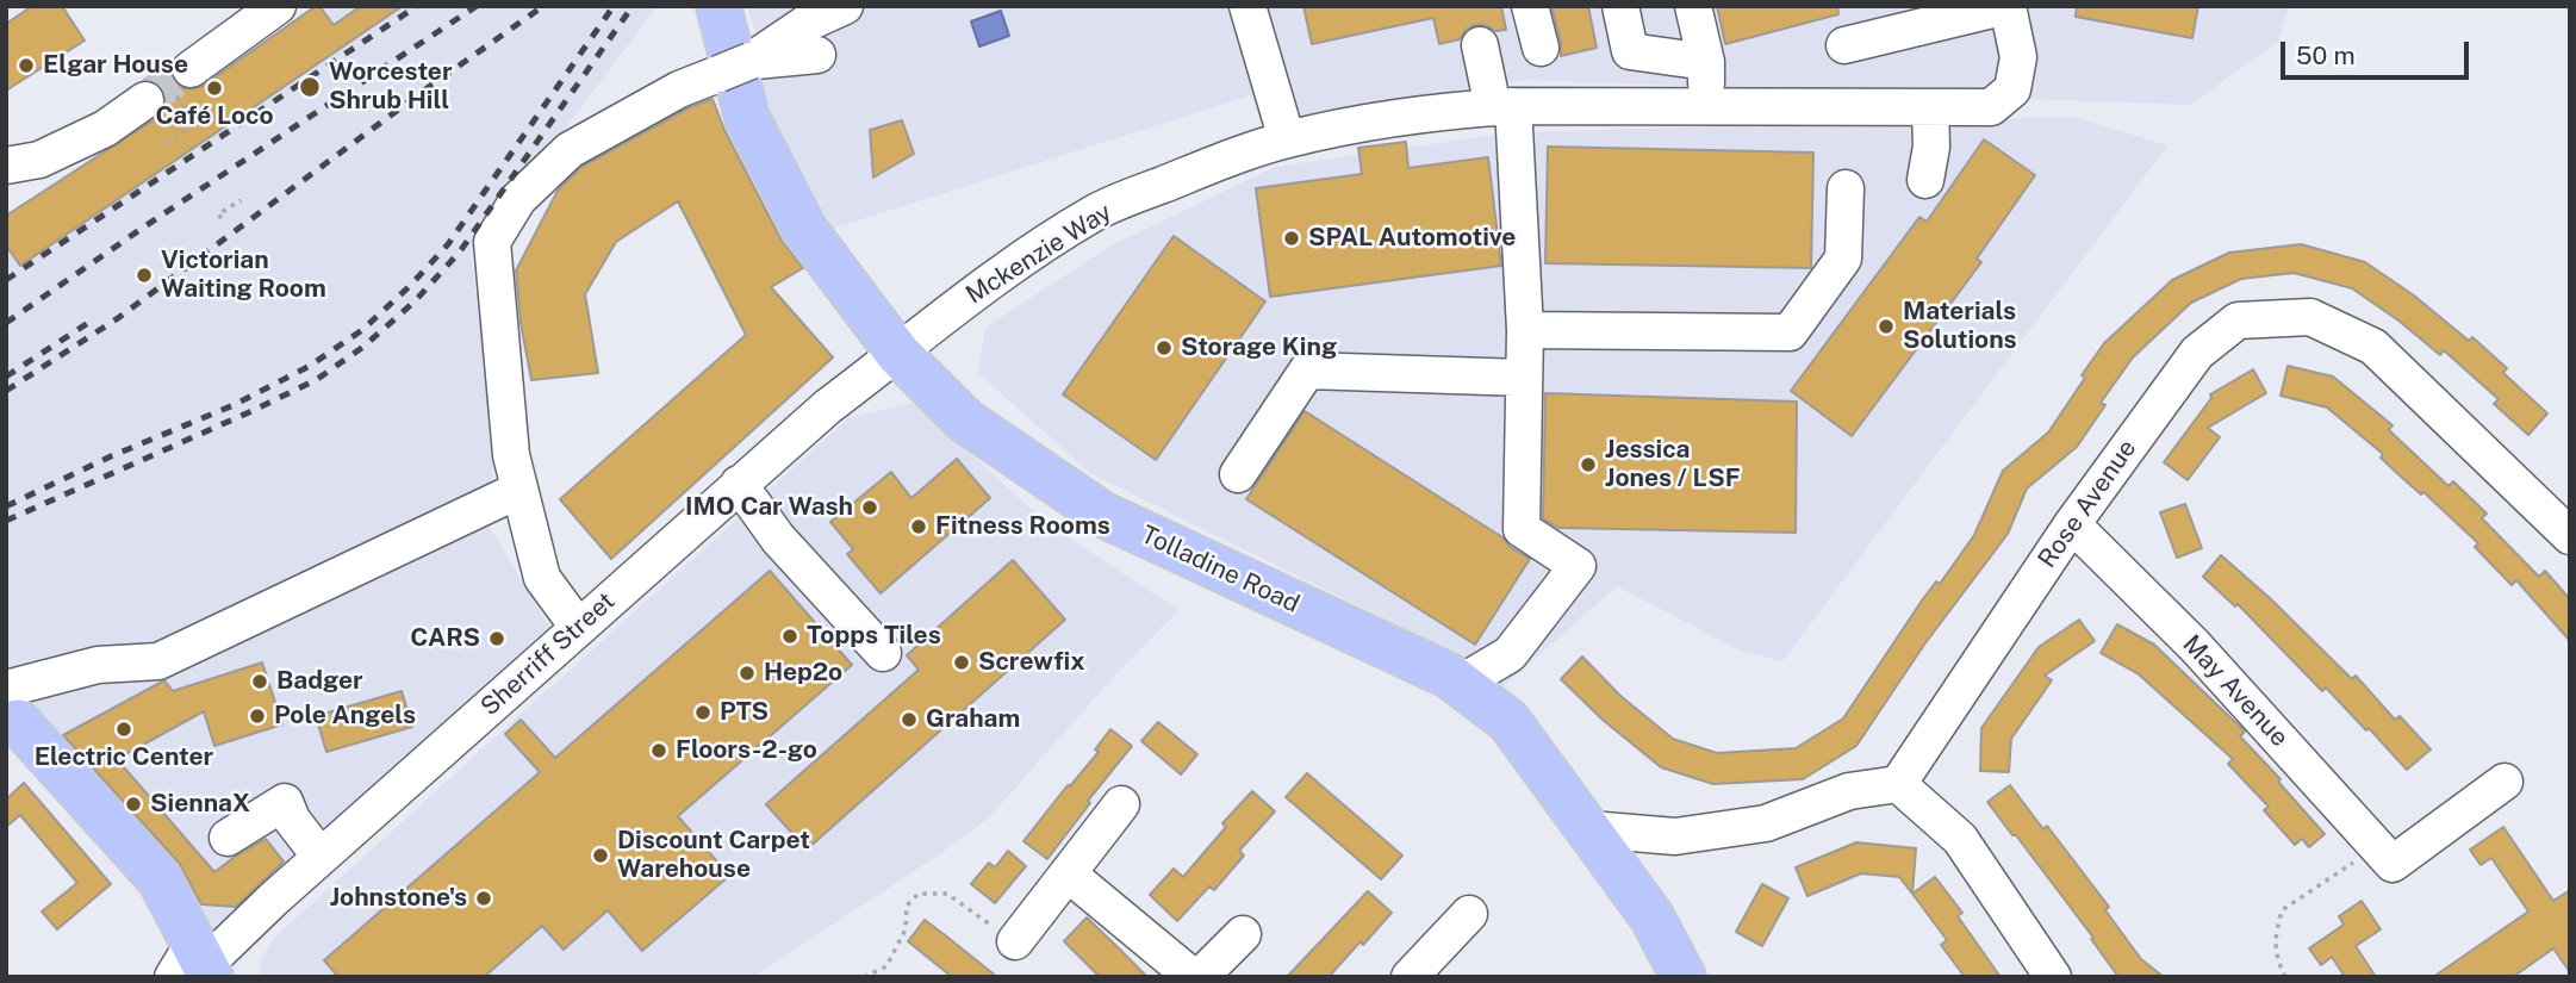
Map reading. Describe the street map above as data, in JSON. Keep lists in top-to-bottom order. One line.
{"streets":{"main road":["Tolladine Road"],"street":["Mckenzie Way","Rose Avenue","Sherriff Street","May Avenue"]},"crossings":[["Mckenzie Way","Tolladine Road"],["Mckenzie Way","Sherriff Street"],["Rose Avenue","May Avenue"],["Tolladine Road","Sherriff Street"]],"places":["Elgar House","Worcester Shrub Hill","Café Loco","SPAL Automotive","Victorian Waiting Room","Materials Solutions","Storage King","Jessica Jones / LSF","IMO Car Wash","Fitness Rooms","Topps Tiles","CARS","Screwfix","Hep2o","Badger","PTS","Pole Angels","Graham","Electric Center","Floors-2-go","SiennaX","Discount Carpet Warehouse","Johnstone's"],"scale_bar":"50 m"}
